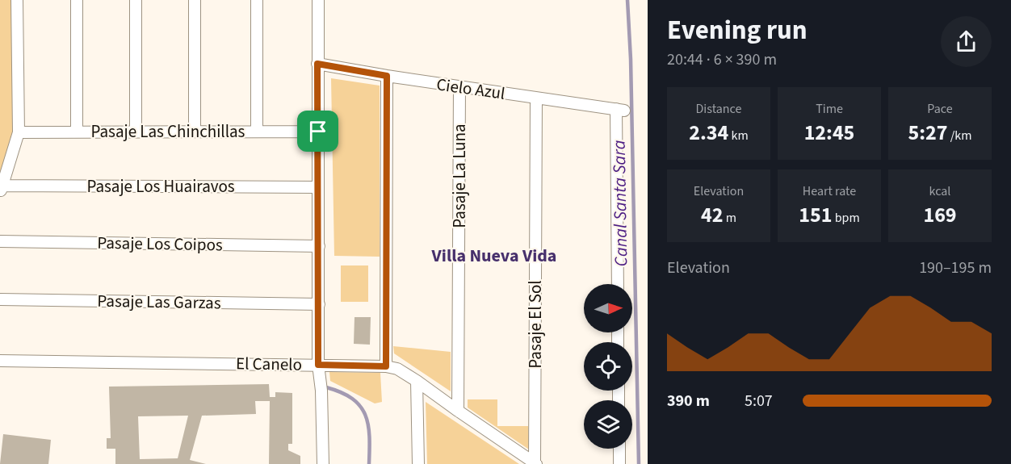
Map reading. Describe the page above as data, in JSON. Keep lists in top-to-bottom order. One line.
{"streets":{"street":["Cielo Azul","Pasaje Las Chinchillas","Pasaje La Luna","Pasaje Los Huairavos","Pasaje Los Coipos","Pasaje Las Garzas","Pasaje El Sol","El Canelo"]},"crossings":[["Cielo Azul","Pasaje La Luna"],["Cielo Azul","Pasaje El Sol"],["Pasaje La Luna","El Canelo"],["Pasaje El Sol","El Canelo"]],"districts":["Villa Nueva Vida"],"water":["Canal Santa Sara"],"north":"right","page":{"heading":["Evening run","20:44 · 6 × 390 m"],"stats":[["Distance","2.34 km"],["Time","12:45"],["Pace","5:27 /km"],["Elevation","42 m"],["Heart rate","151 bpm"],["kcal","169"]],"chart":["Elevation","190–195 m"],"list":[{"name":"390 m","note":"5:07"}]}}
